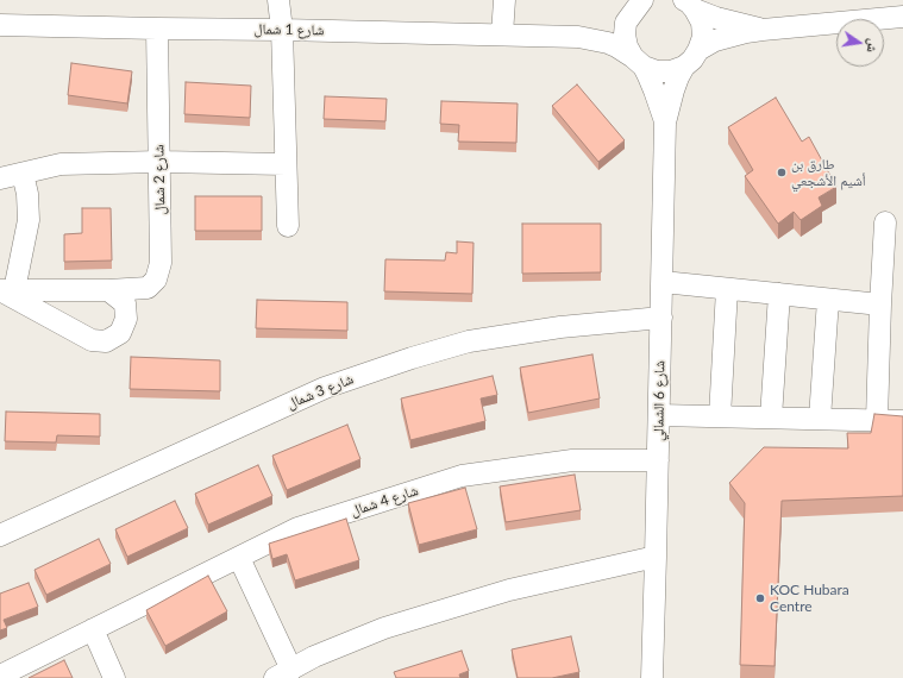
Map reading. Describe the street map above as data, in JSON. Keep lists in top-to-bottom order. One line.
{"streets":{"street":["شارع 1 شمال","شارع 2 شمال","شارع 3 شمال","شارع 6 الشمالي","شارع 4 شمال"]},"crossings":[["شارع 1 شمال","شارع 2 شمال"],["شارع 1 شمال","شارع 6 الشمالي"],["شارع 3 شمال","شارع 6 الشمالي"],["شارع 6 الشمالي","شارع 4 شمال"]],"places":["طارق بن أشيم الأشجعي","KOC Hubara Centre"],"north":"right"}
